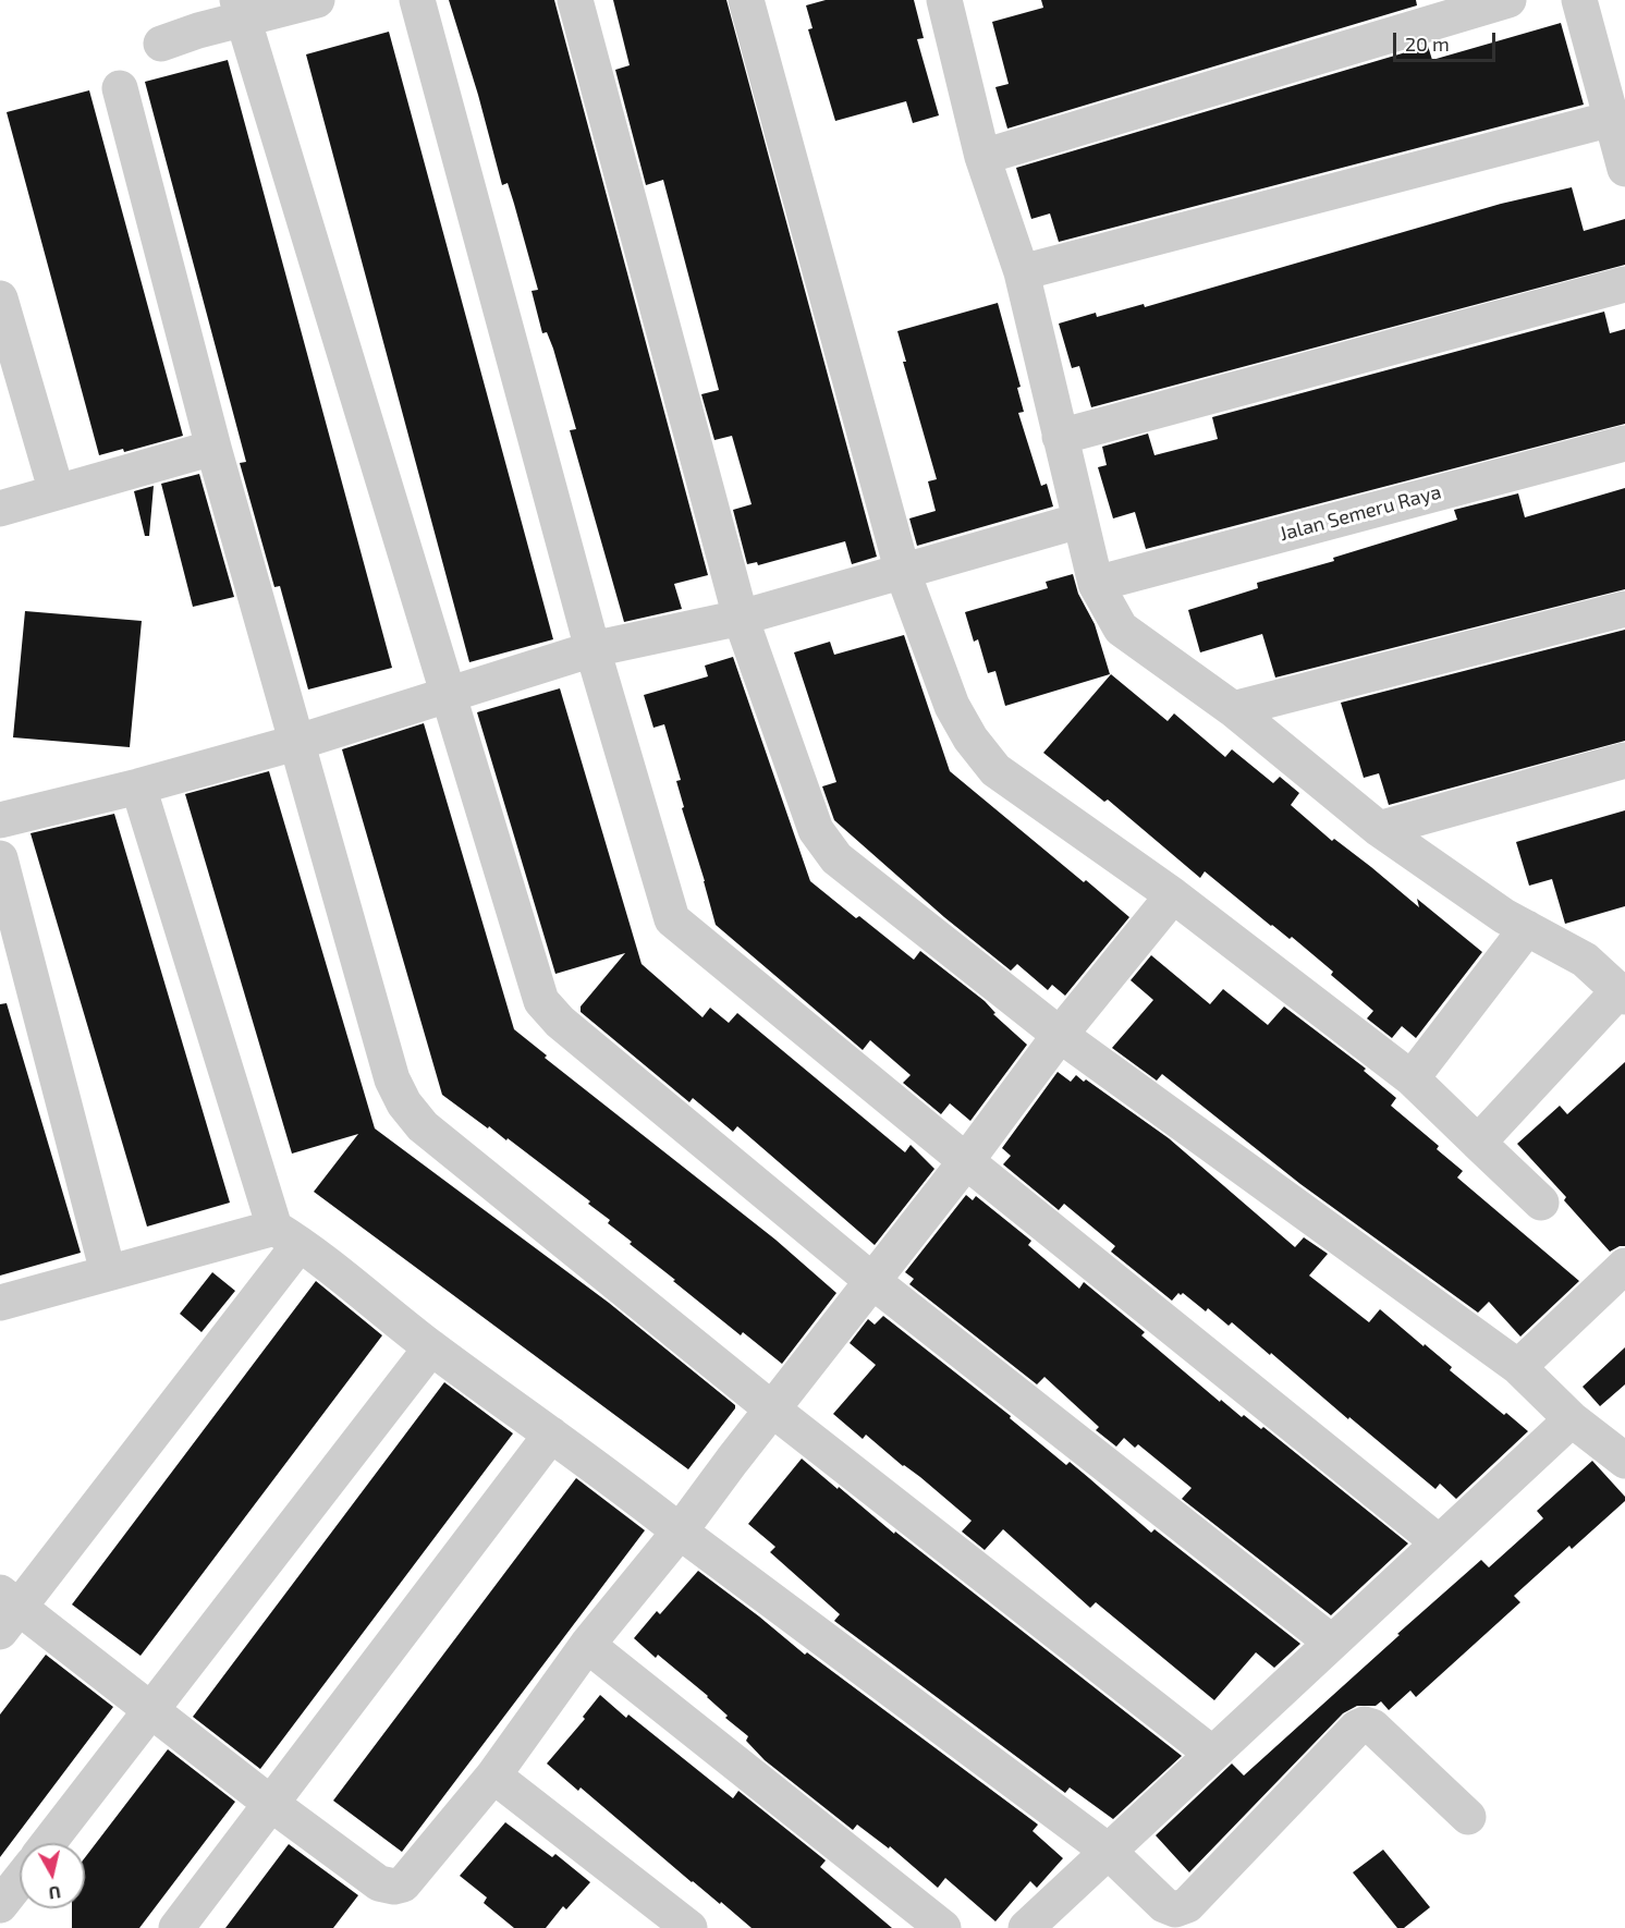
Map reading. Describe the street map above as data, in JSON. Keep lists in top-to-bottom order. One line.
{"streets":{"street":["Jalan Semeru Raya"]},"scale_bar":"20 m","north":"bottom"}
